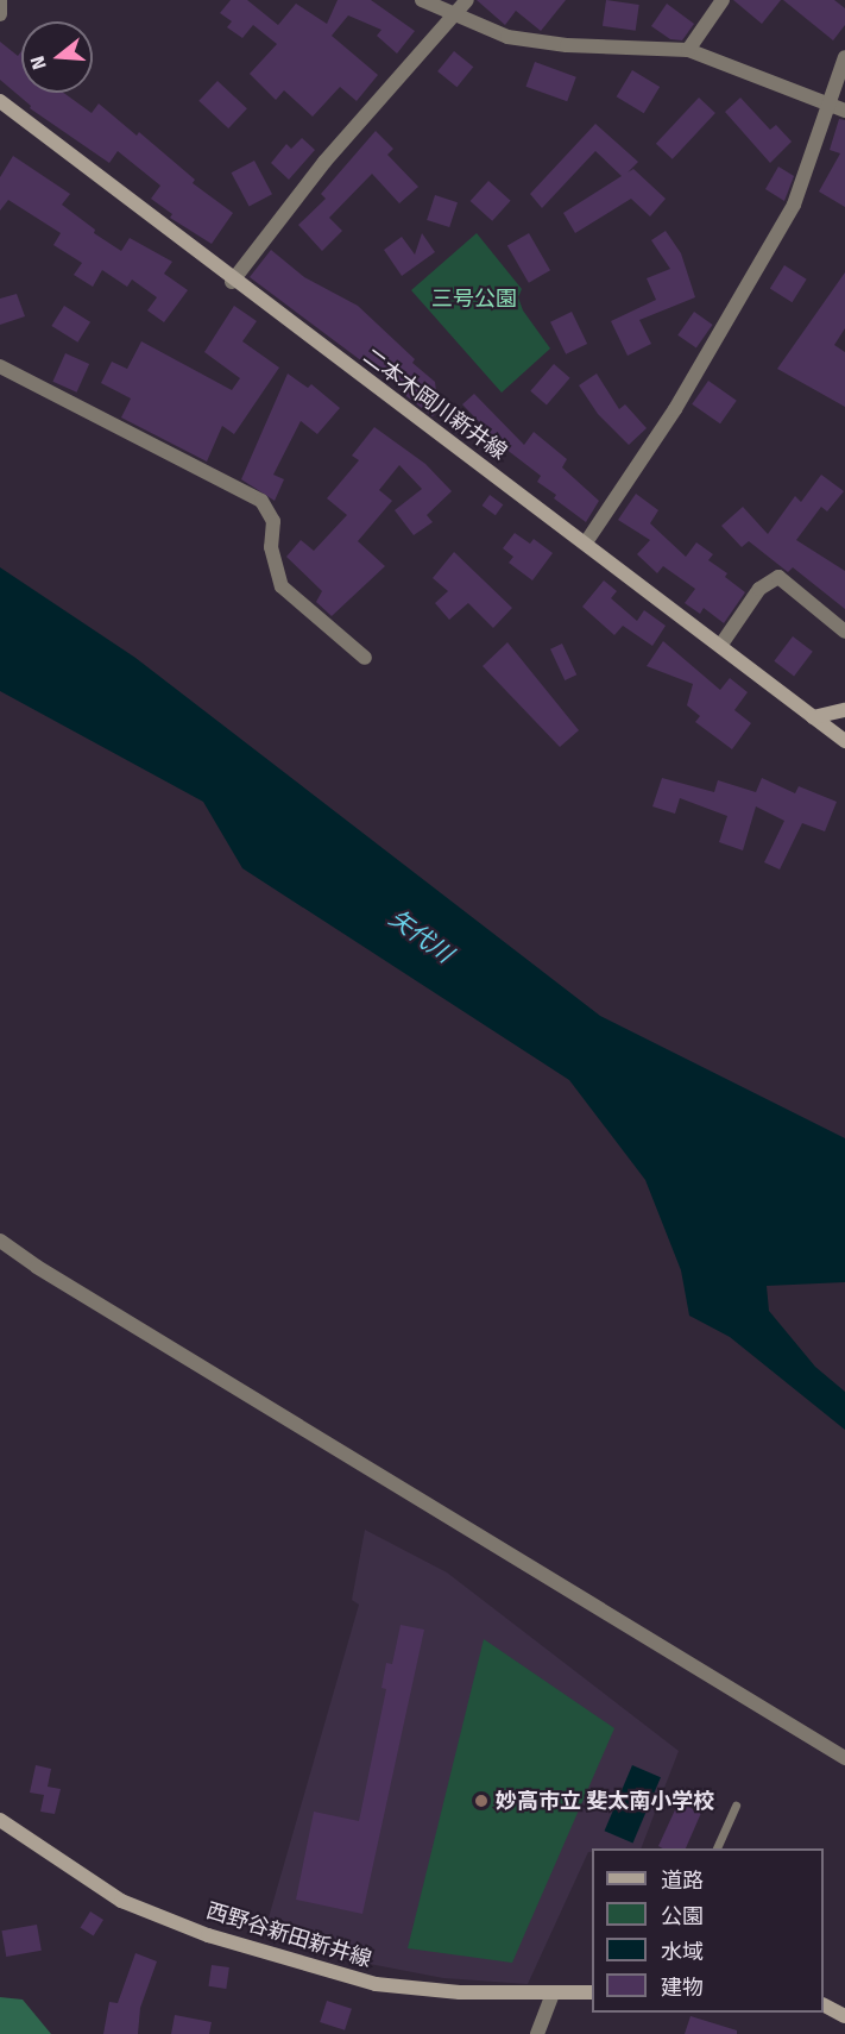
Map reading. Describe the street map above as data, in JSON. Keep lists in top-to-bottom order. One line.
{"streets":{"main road":["二本木岡川新井線","西野谷新田新井線"]},"water":["矢代川"],"parks":["三号公園"],"places":["妙高市立 斐太南小学校"],"legend":["道路","公園","水域","建物"],"north":"left"}
